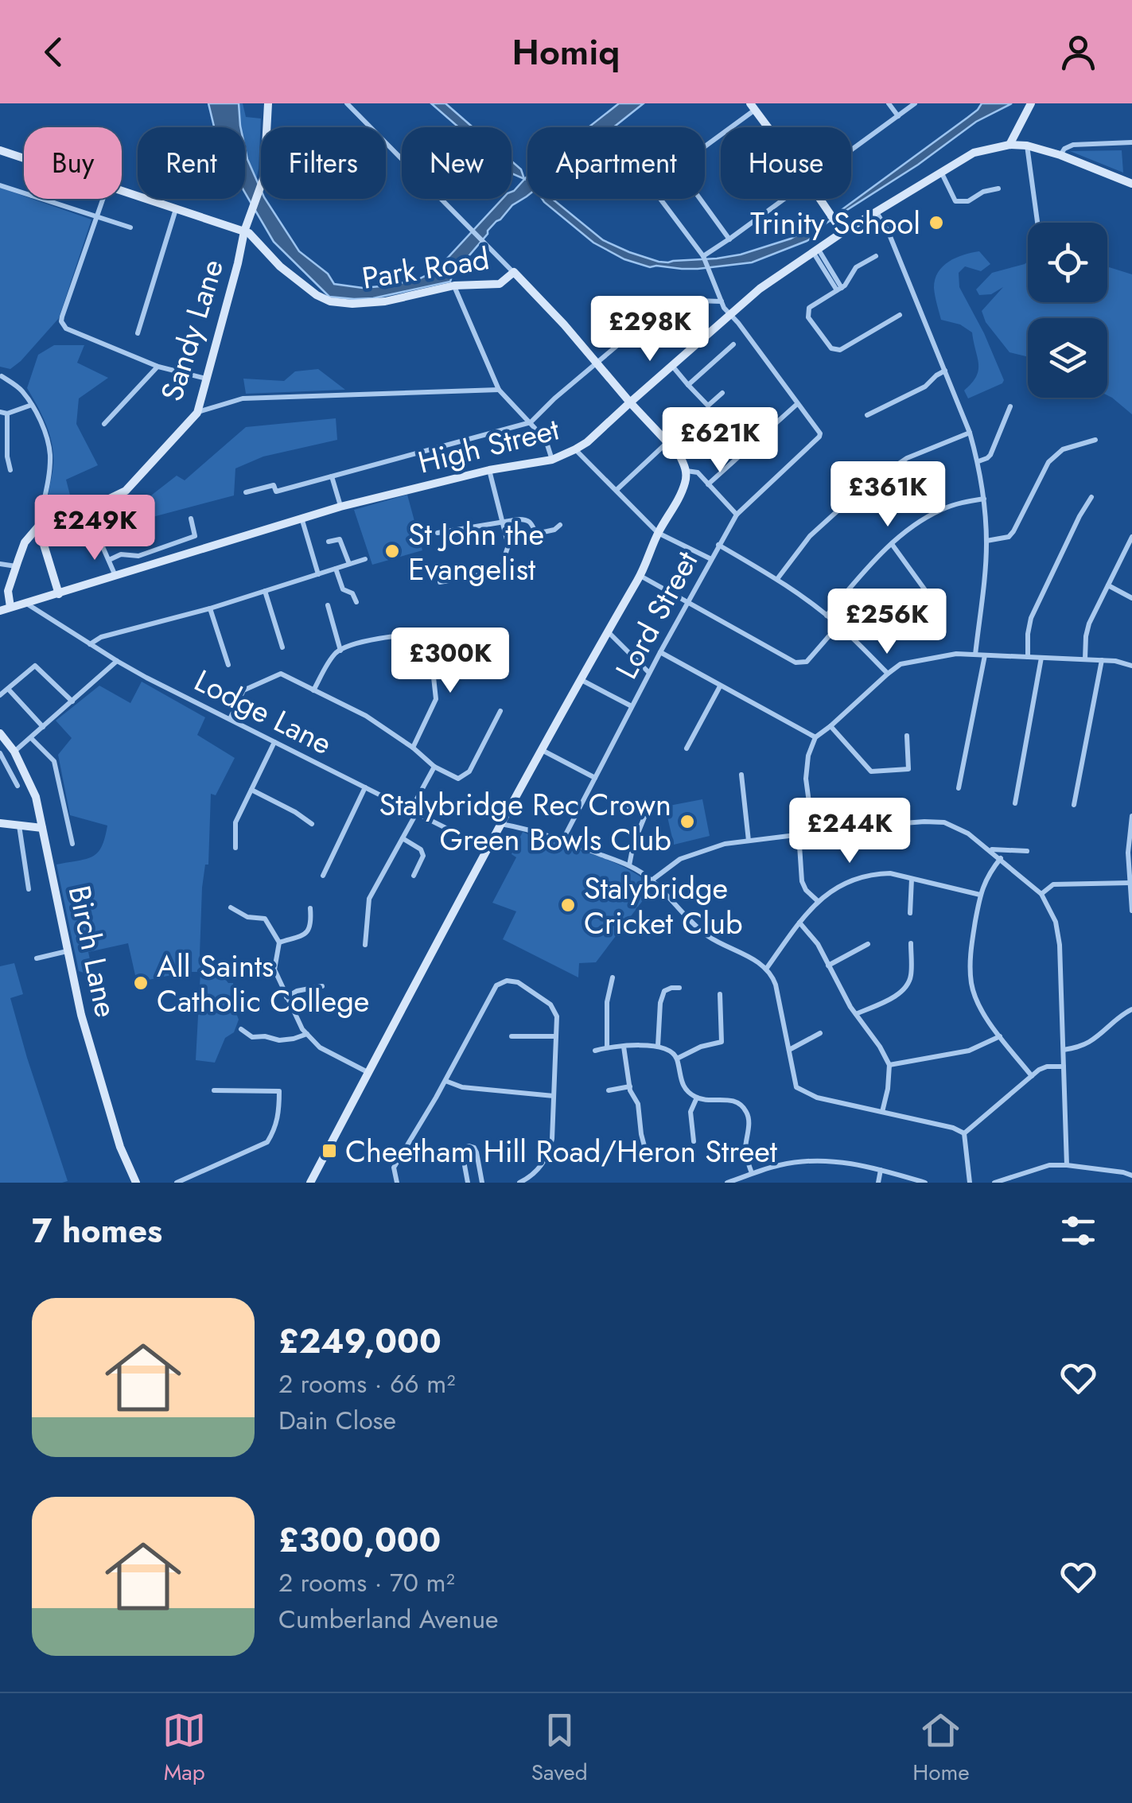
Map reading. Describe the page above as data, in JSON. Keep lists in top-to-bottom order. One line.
{"streets":{"main road":["Park Road","Sandy Lane","High Street","Birch Lane"],"street":["Lord Street","Lodge Lane"]},"crossings":[["Park Road","Sandy Lane"],["Sandy Lane","High Street"],["High Street","Lodge Lane"]],"places":{"other":["Trinity School","St John the Evangelist","Stalybridge Rec Crown Green Bowls Club","Stalybridge Cricket Club","All Saints Catholic College"],"transit":["Cheetham Hill Road/Heron Street"]},"page":{"header":"Homiq","chip":["Buy","Rent","Filters","New","Apartment","House"],"price":["£298K","£621K","£361K","£249K","£256K","£300K","£244K"],"heading":"7 homes","list":[{"name":"£249,000","note":"2 rooms · 66 m² · Dain Close"},{"name":"£300,000","note":"2 rooms · 70 m² · Cumberland Avenue"}],"tabs":["Map","Saved","Home"]}}
